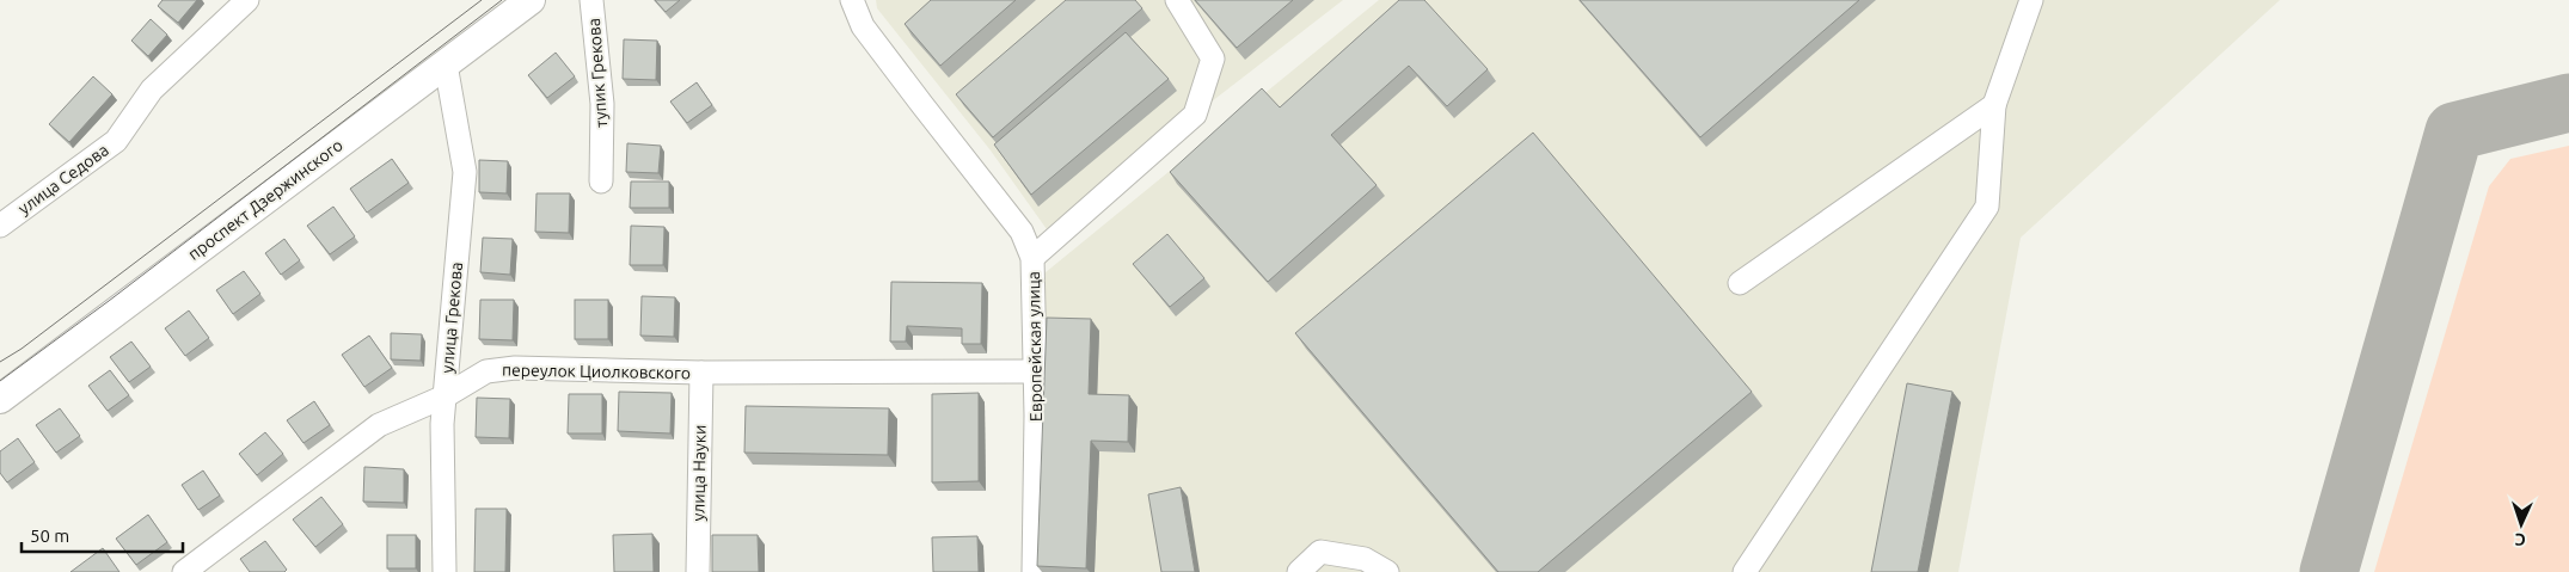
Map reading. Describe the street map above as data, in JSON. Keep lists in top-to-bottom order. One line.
{"streets":{"main road":["проспект Дзержинского"],"street":["тупик Грекова","улица Седова","улица Грекова","Европейская улица","переулок Циолковского","улица Науки"]},"crossings":[["проспект Дзержинского","улица Грекова"],["улица Грекова","переулок Циолковского"],["Европейская улица","переулок Циолковского"],["переулок Циолковского","улица Науки"]],"scale_bar":"50 m","north":"bottom"}
